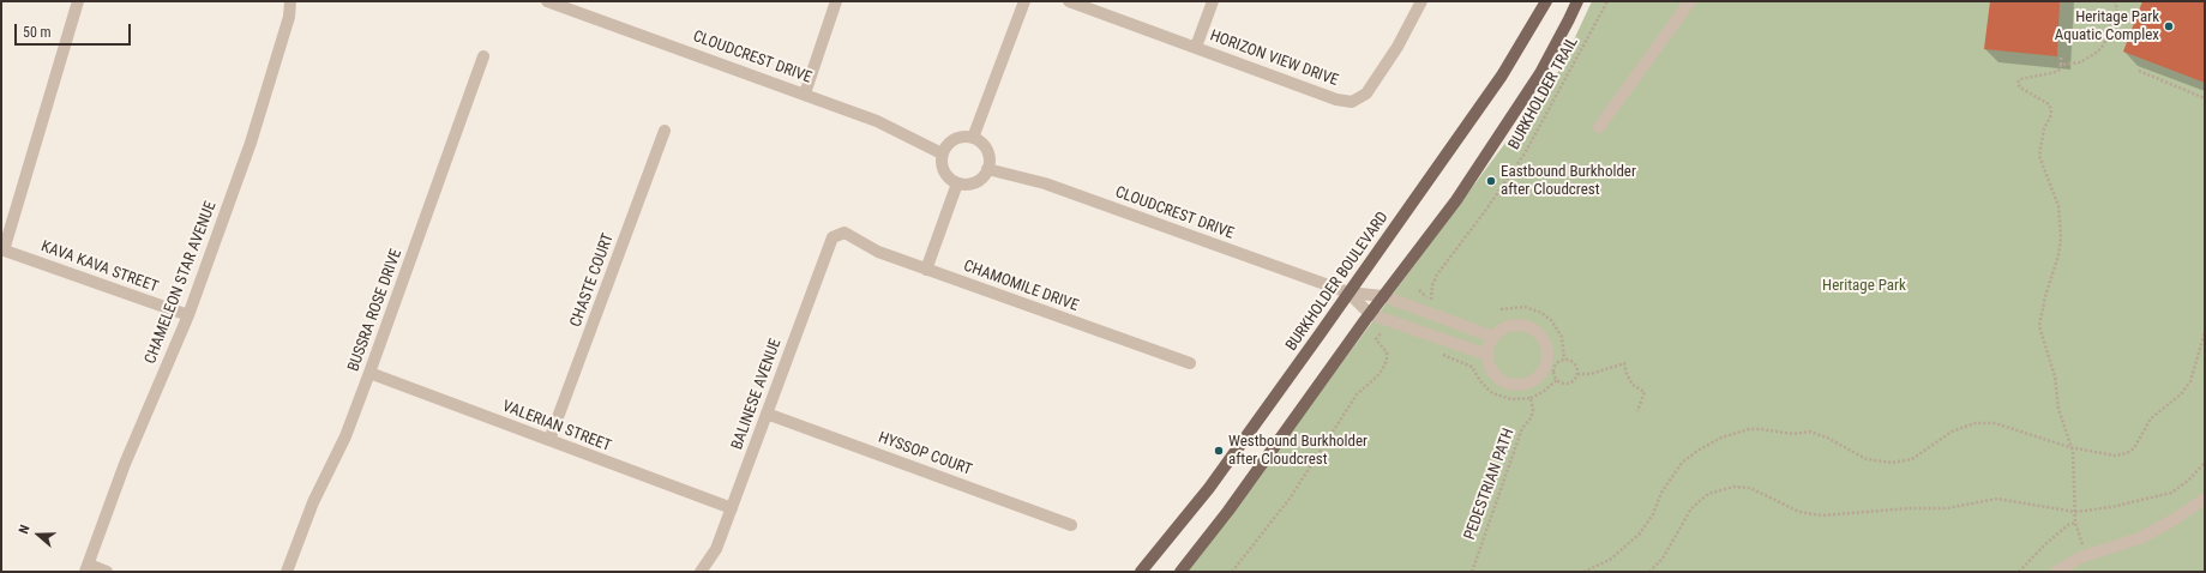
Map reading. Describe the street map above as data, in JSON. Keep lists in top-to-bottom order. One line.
{"streets":{"main road":["BURKHOLDER BOULEVARD"],"street":["CLOUDCREST DRIVE","HORIZON VIEW DRIVE","KAVA KAVA STREET","CHASTE COURT","CHAMELEON STAR AVENUE","CHAMOMILE DRIVE","BUSSRA ROSE DRIVE","BALINESE AVENUE","VALERIAN STREET","HYSSOP COURT"],"path":["BURKHOLDER TRAIL","PEDESTRIAN PATH"]},"crossings":[["CLOUDCREST DRIVE","BURKHOLDER BOULEVARD"],["KAVA KAVA STREET","CHAMELEON STAR AVENUE"],["CHASTE COURT","VALERIAN STREET"],["CHAMOMILE DRIVE","BALINESE AVENUE"],["BUSSRA ROSE DRIVE","VALERIAN STREET"],["BALINESE AVENUE","VALERIAN STREET"],["BALINESE AVENUE","HYSSOP COURT"]],"parks":["Heritage Park"],"places":["Heritage Park Aquatic Complex","Eastbound Burkholder after Cloudcrest","Westbound Burkholder after Cloudcrest"],"scale_bar":"50 m","north":"left"}
